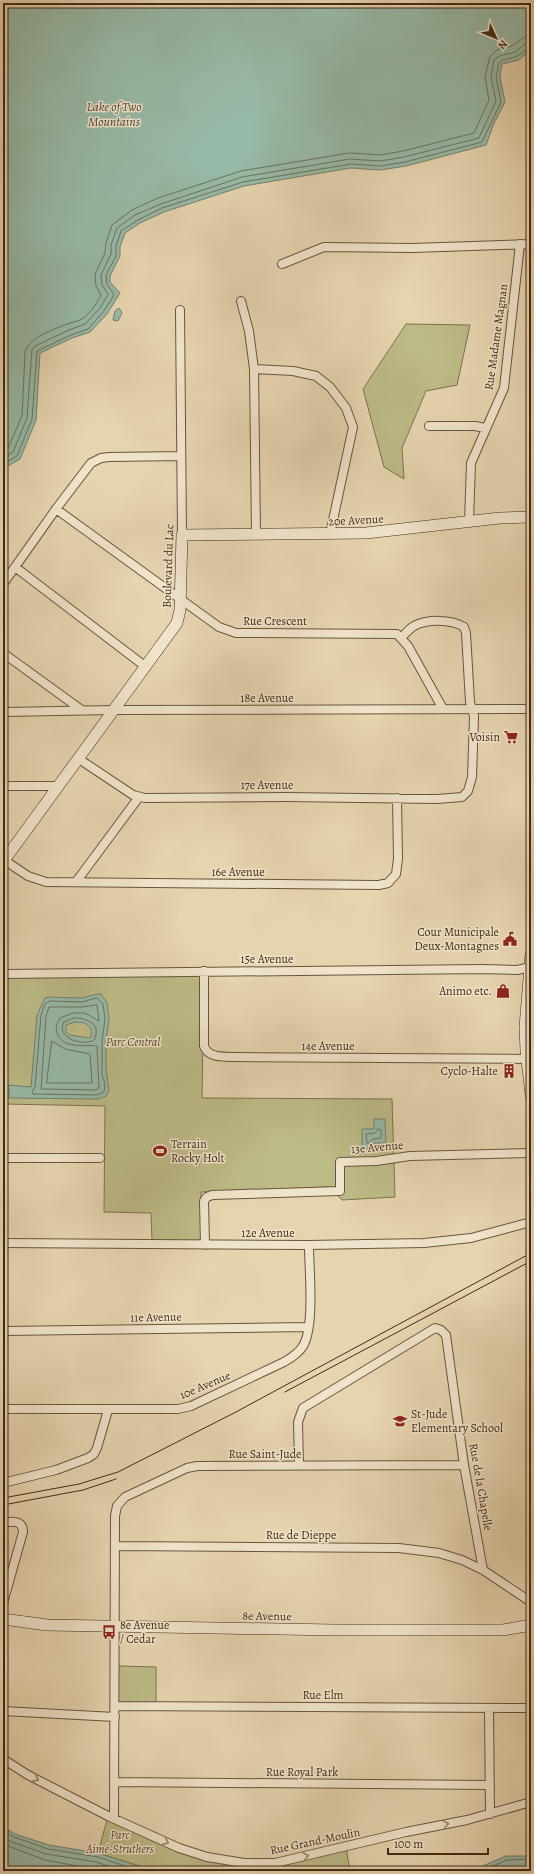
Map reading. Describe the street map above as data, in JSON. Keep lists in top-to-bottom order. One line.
{"streets":{"street":["Rue Madame Magnan","20e Avenue","Boulevard du Lac","Rue Crescent","18e Avenue","17e Avenue","16e Avenue","15e Avenue","14e Avenue","13e Avenue","12e Avenue","11e Avenue","10e Avenue","Rue Saint-Jude","Rue de la Chapelle","Rue de Dieppe","8e Avenue","Rue Elm","Rue Royal Park","Rue Grand-Moulin"]},"crossings":[["Rue Madame Magnan","20e Avenue"],["20e Avenue","Boulevard du Lac"],["Boulevard du Lac","Rue Crescent"],["Boulevard du Lac","18e Avenue"],["Boulevard du Lac","16e Avenue"],["18e Avenue","17e Avenue"],["17e Avenue","16e Avenue"],["15e Avenue","14e Avenue"],["13e Avenue","12e Avenue"],["12e Avenue","10e Avenue"],["11e Avenue","10e Avenue"],["Rue Saint-Jude","Rue de la Chapelle"],["Rue Saint-Jude","Rue de Dieppe"],["Rue Saint-Jude","8e Avenue"],["Rue Saint-Jude","Rue Elm"],["Rue Saint-Jude","Rue Royal Park"],["Rue Saint-Jude","Rue Grand-Moulin"],["Rue de la Chapelle","Rue de Dieppe"]],"one_way":["Rue Grand-Moulin"],"water":["Lake of Two Mountains"],"parks":["Parc Central","Parc Aimé-Struthers"],"places":{"supermarket":["Voisin"],"public building":["Cour Municipale Deux-Montagnes"],"shop":["Animo etc."],"building":["Cyclo-Halte"],"sports":["Terrain Rocky Holt"],"school or university":["St-Jude Elementary School"],"bus stop":["8e Avenue / Cedar"]},"scale_bar":"100 m","north":"bottom right"}
